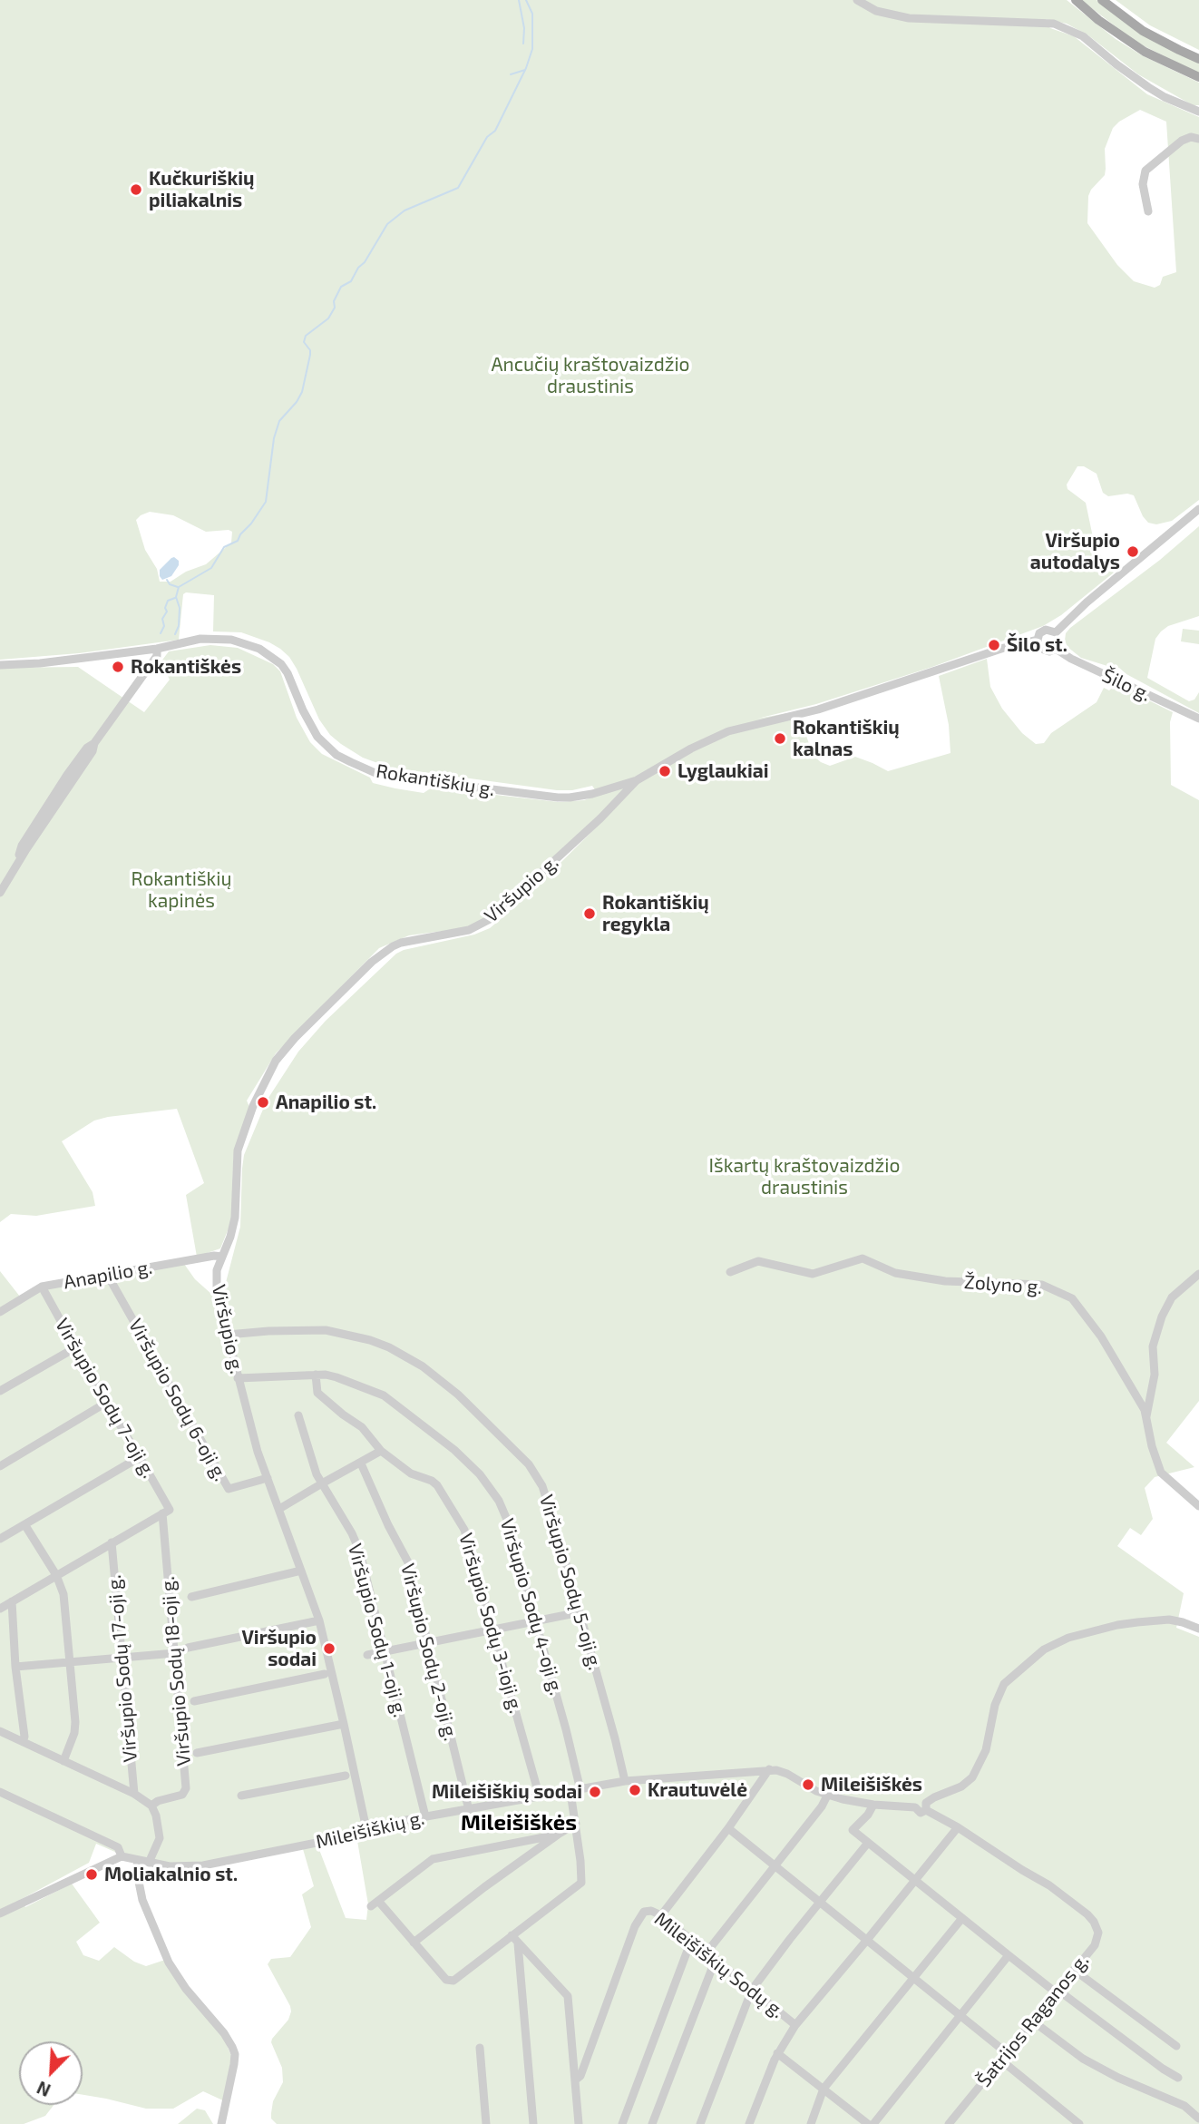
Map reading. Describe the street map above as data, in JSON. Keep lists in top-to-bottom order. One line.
{"streets":{"street":["Šilo g.","Rokantiškių g.","Viršupio g.","Anapilio g.","Žolyno g.","Viršupio Sodų 7-oji g.","Viršupio Sodų 6-oji g.","Viršupio Sodų 5-oji g.","Viršupio Sodų 4-oji g.","Viršupio Sodų 3-ioji g.","Viršupio Sodų 1-oji g.","Viršupio Sodų 2-oji g.","Viršupio Sodų 17-oji g.","Viršupio Sodų 18-oji g.","Mileišiškių g.","Mileišiškių Sodų g.","Šatrijos Raganos g."]},"crossings":[["Šilo g.","Rokantiškių g."],["Rokantiškių g.","Viršupio g."],["Viršupio g.","Anapilio g."],["Viršupio g.","Viršupio Sodų 6-oji g."],["Viršupio g.","Viršupio Sodų 5-oji g."],["Viršupio g.","Viršupio Sodų 4-oji g."],["Viršupio g.","Mileišiškių g."],["Anapilio g.","Viršupio Sodų 7-oji g."],["Anapilio g.","Viršupio Sodų 6-oji g."],["Viršupio Sodų 7-oji g.","Viršupio Sodų 18-oji g."],["Viršupio Sodų 5-oji g.","Mileišiškių g."],["Viršupio Sodų 4-oji g.","Viršupio Sodų 3-ioji g."],["Viršupio Sodų 4-oji g.","Mileišiškių g."],["Viršupio Sodų 3-ioji g.","Mileišiškių g."],["Viršupio Sodų 1-oji g.","Mileišiškių g."],["Viršupio Sodų 2-oji g.","Mileišiškių g."],["Mileišiškių g.","Šatrijos Raganos g."],["Mileišiškių Sodų g.","Šatrijos Raganos g."]],"districts":["Mileišiškės"],"parks":["Ancučių kraštovaizdžio draustinis","Rokantiškių kapinės","Iškartų kraštovaizdžio draustinis"],"places":["Kučkuriškių piliakalnis","Viršupio autodalys","Šilo st.","Rokantiškės","Rokantiškių kalnas","Lyglaukiai","Rokantiškių regykla","Anapilio st.","Viršupio sodai","Mileišiškės","Krautuvėlė","Mileišiškių sodai","Moliakalnio st."],"north":"bottom left"}
